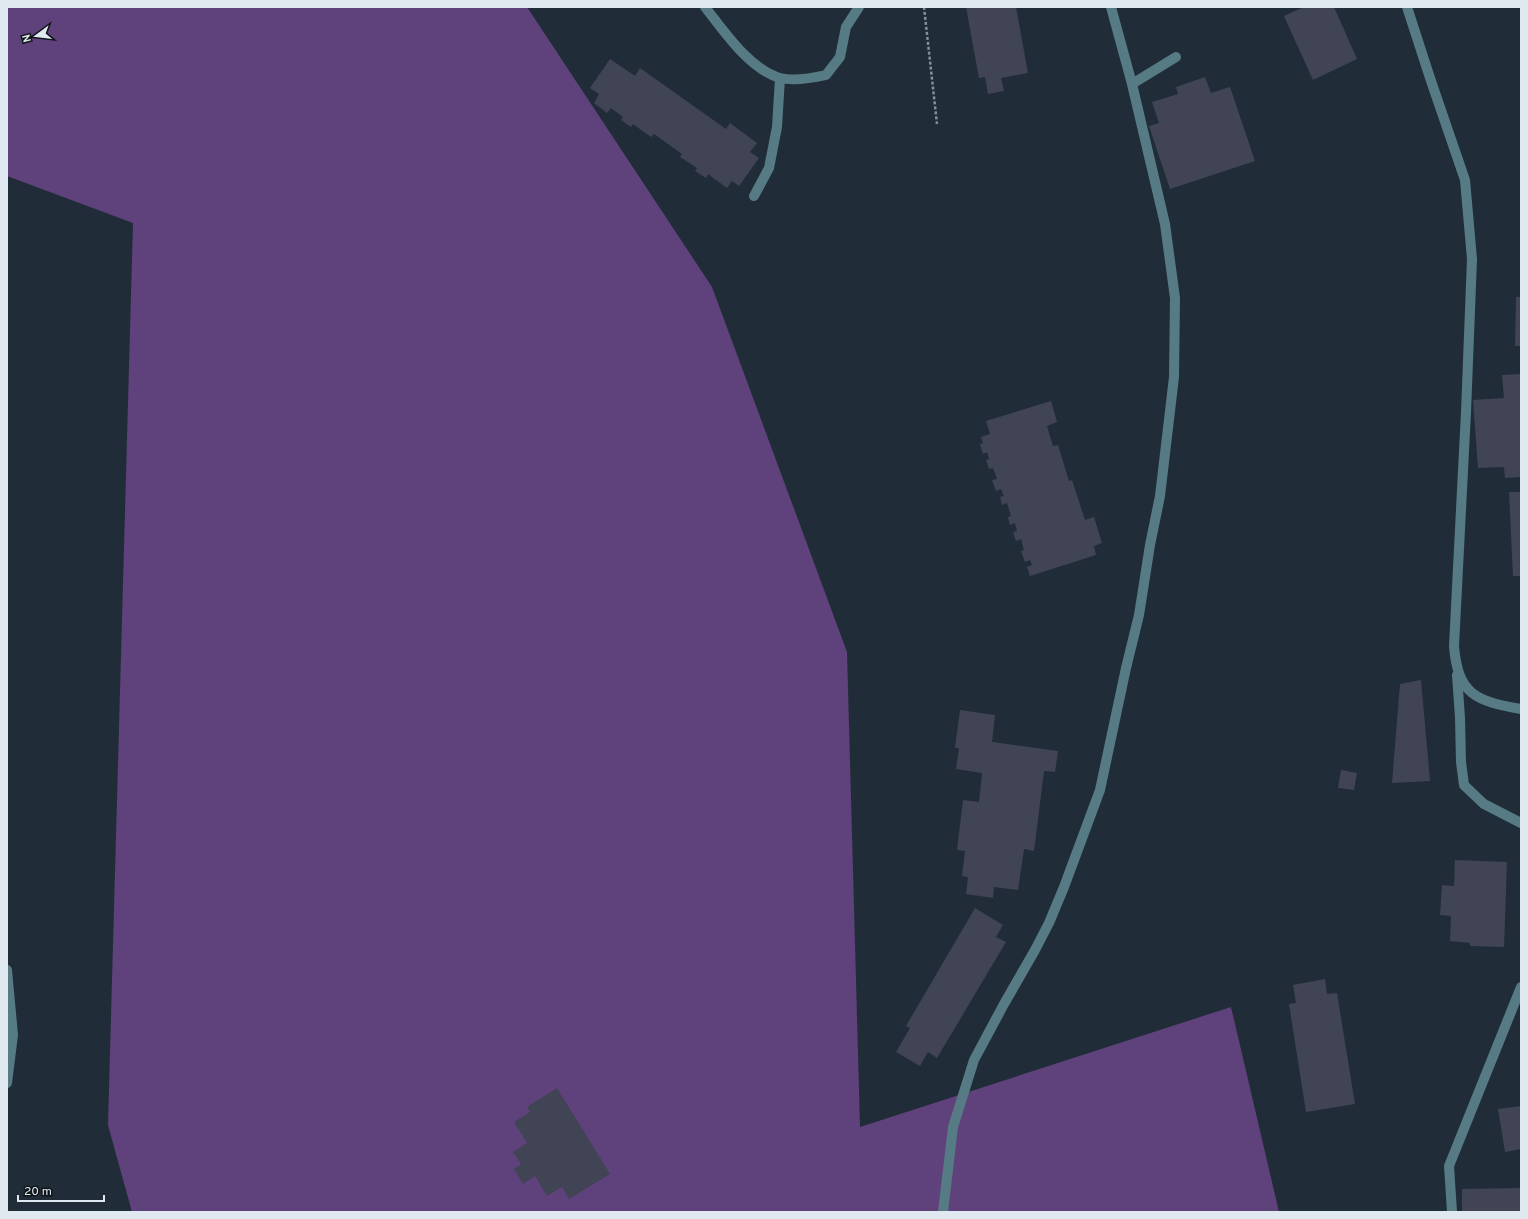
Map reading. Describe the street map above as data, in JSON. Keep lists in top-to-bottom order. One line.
{"scale_bar":"20 m","north":"left"}
